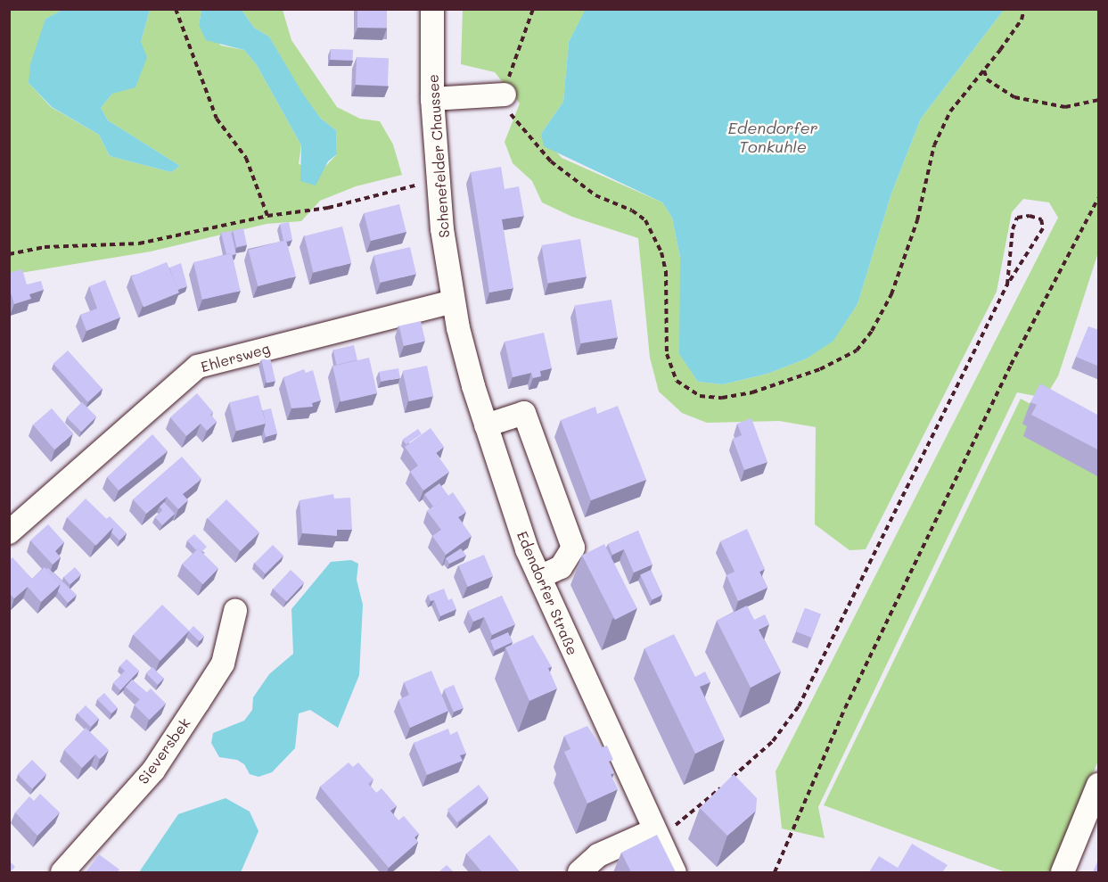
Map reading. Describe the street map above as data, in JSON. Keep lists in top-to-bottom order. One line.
{"streets":{"street":["Schenefelder Chaussee","Ehlersweg","Edendorfer Straße","Sieversbek"]},"crossings":[["Schenefelder Chaussee","Ehlersweg"],["Schenefelder Chaussee","Edendorfer Straße"],["Ehlersweg","Edendorfer Straße"]],"water":["Edendorfer Tonkuhle"]}
